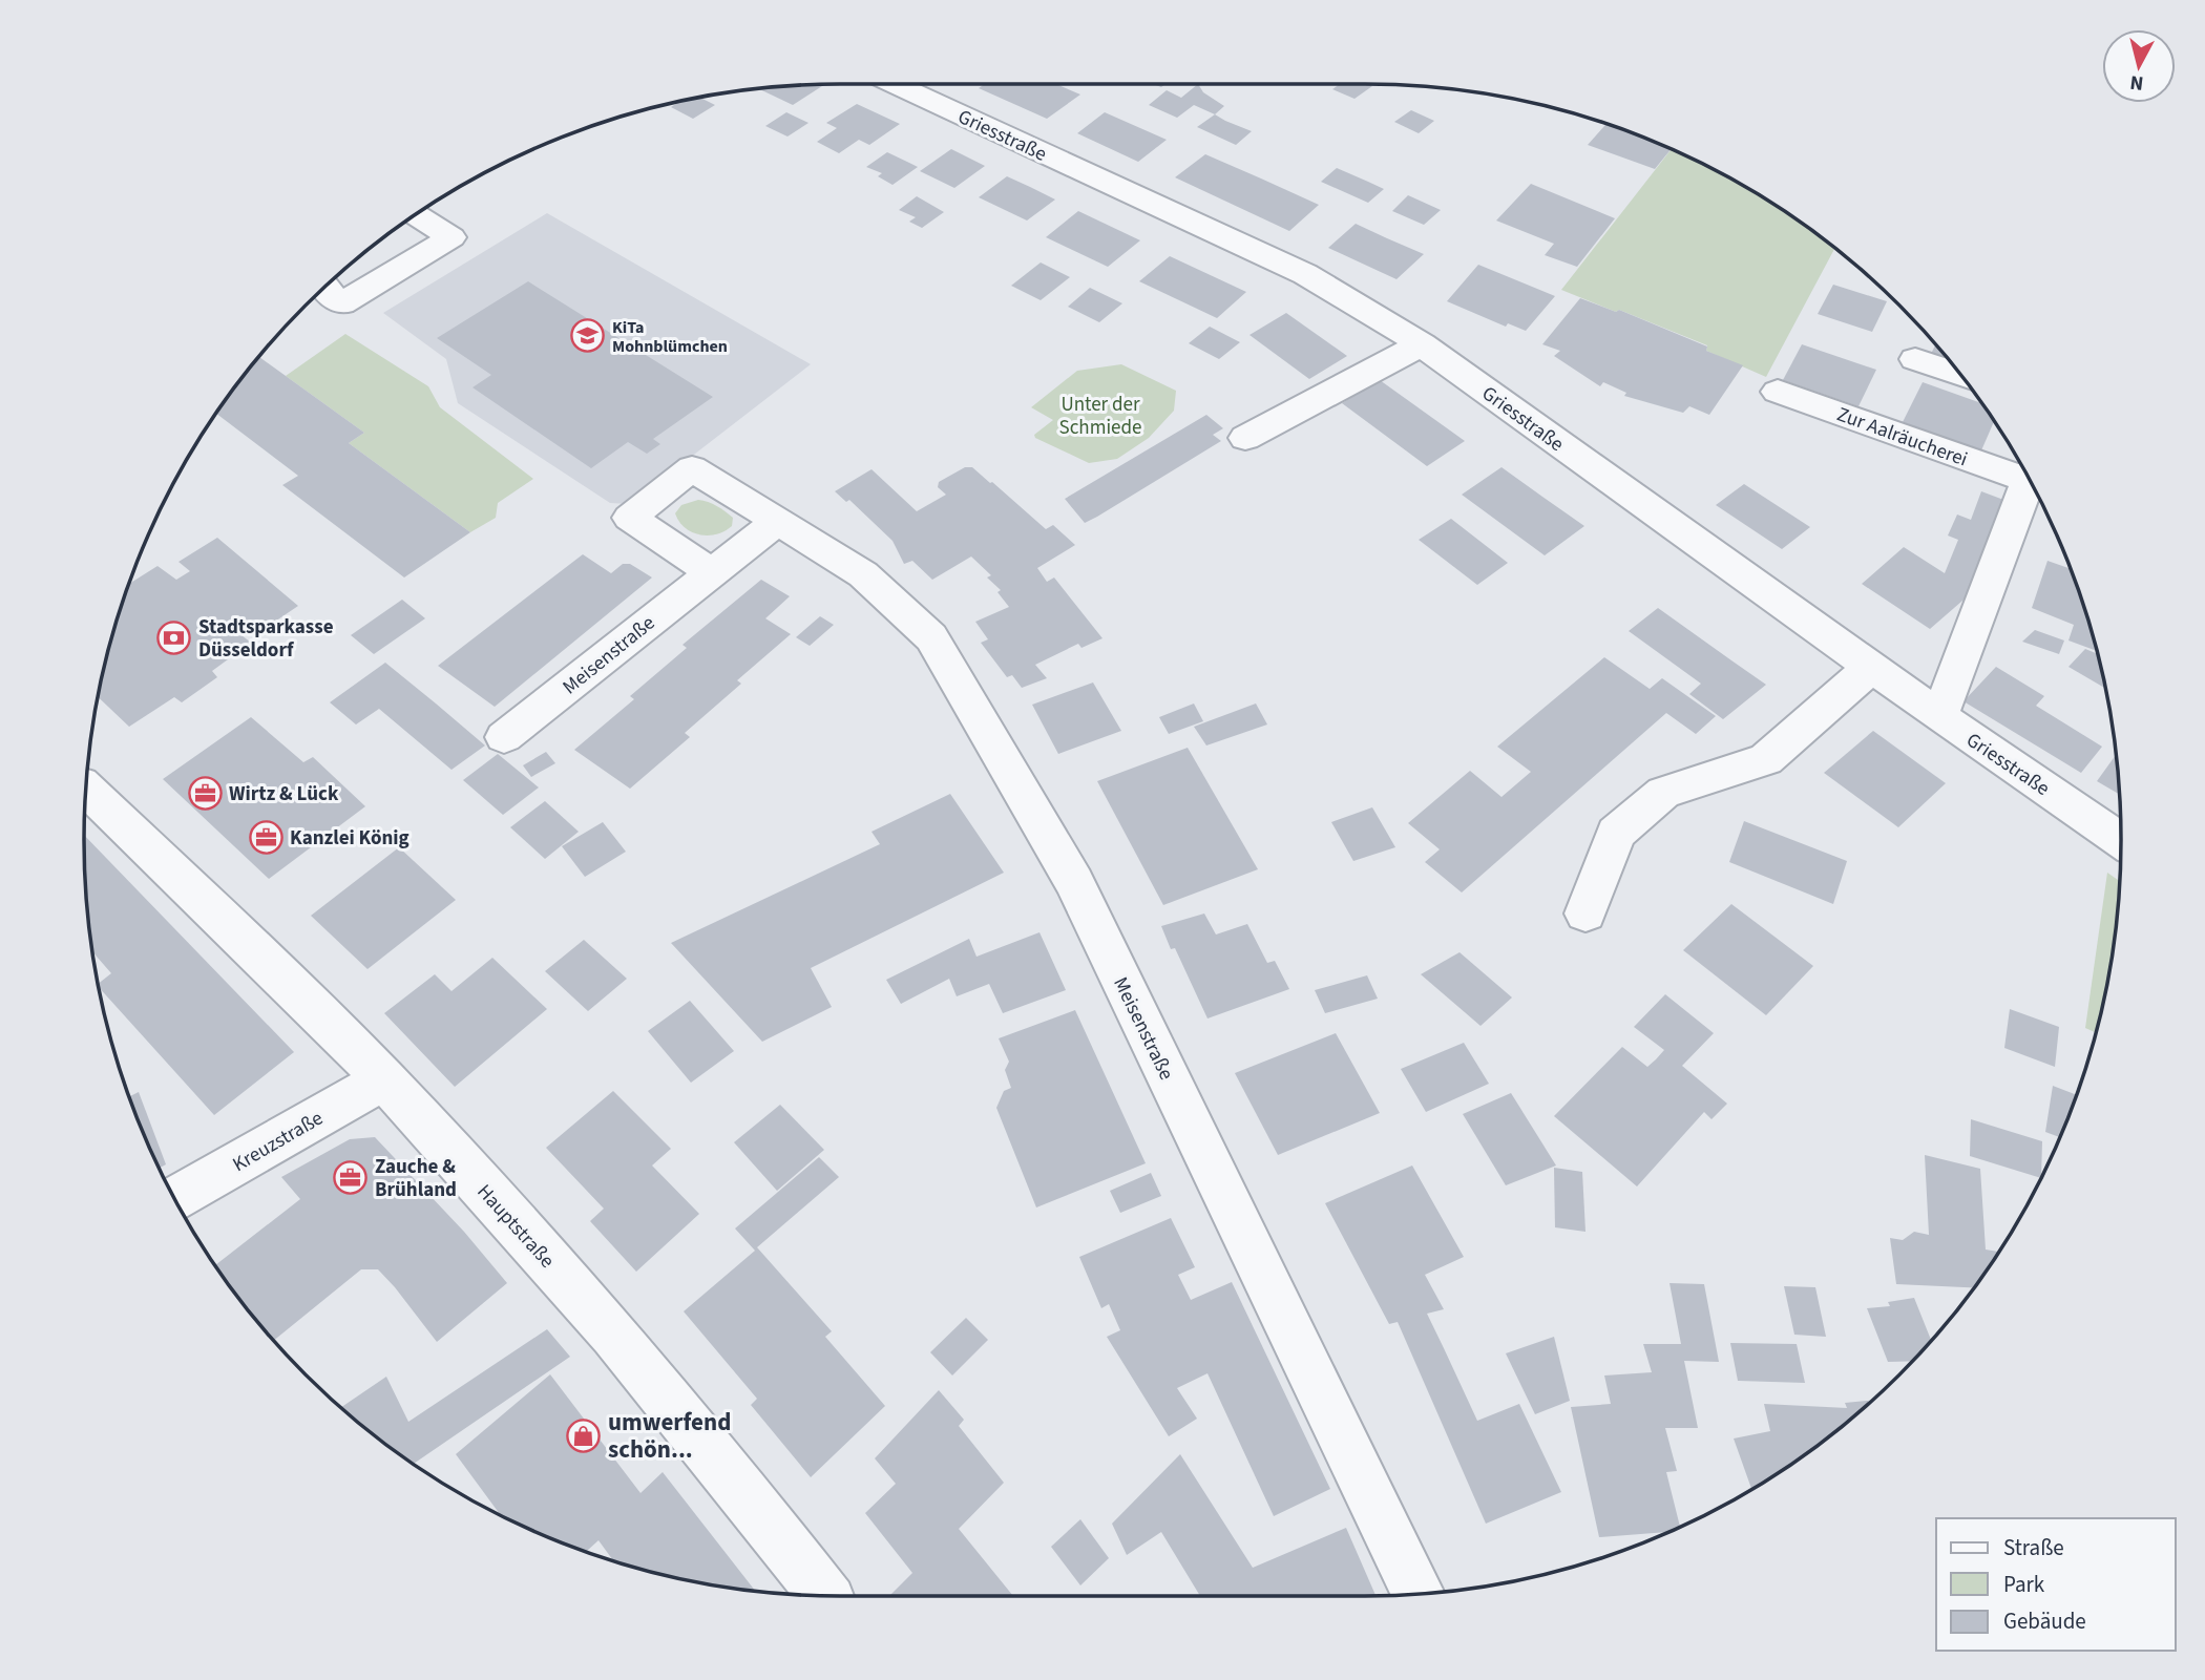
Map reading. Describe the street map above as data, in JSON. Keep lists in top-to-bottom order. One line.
{"streets":{"street":["Griesstraße","Zur Aalräucherei","Meisenstraße","Kreuzstraße","Hauptstraße"]},"crossings":[["Griesstraße","Zur Aalräucherei"],["Kreuzstraße","Hauptstraße"]],"parks":["Unter der Schmiede"],"places":{"school or university":["KiTa Mohnblümchen"],"bank":["Stadtsparkasse Düsseldorf"],"office":["Wirtz & Lück","Kanzlei König","Zauche & Brühland"],"shop":["umwerfend schön..."]},"legend":["Straße","Park","Gebäude"],"north":"bottom"}
